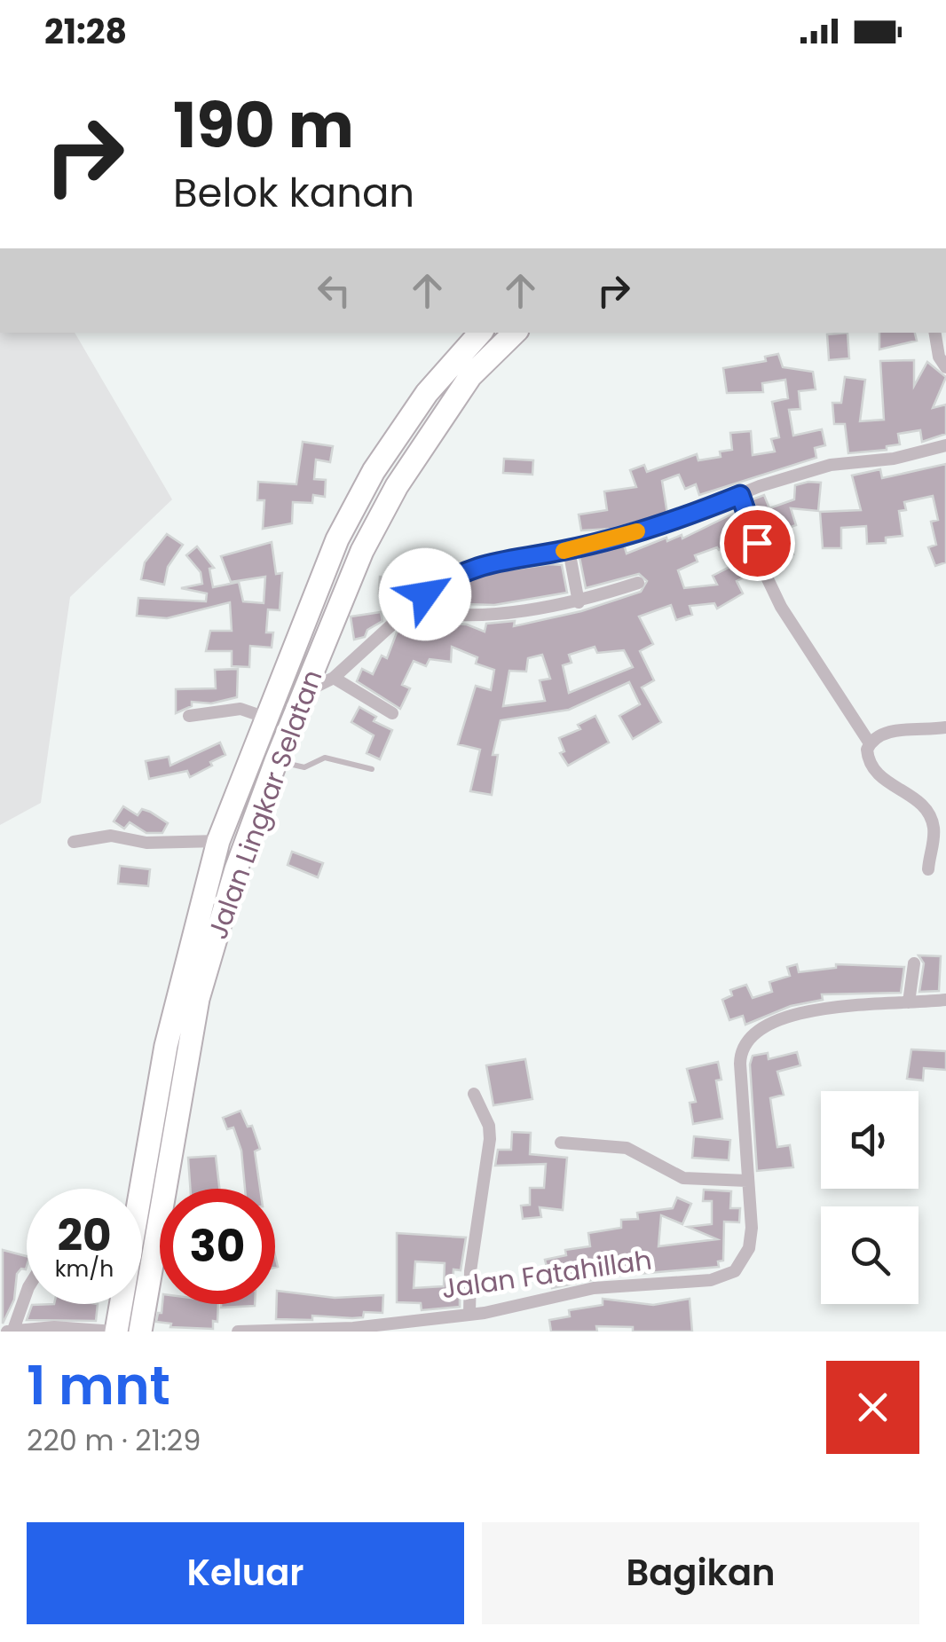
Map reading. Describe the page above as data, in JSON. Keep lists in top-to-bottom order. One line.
{"streets":{"highway":["Jalan Lingkar Selatan"],"street":["Jalan Fatahillah"]},"page":{"status":"21:28","turn":["190 m","Belok kanan"],"speed":"20 km/h","limit":"30","heading":["1 mnt","220 m · 21:29"],"buttons":["Keluar","Bagikan"]}}
